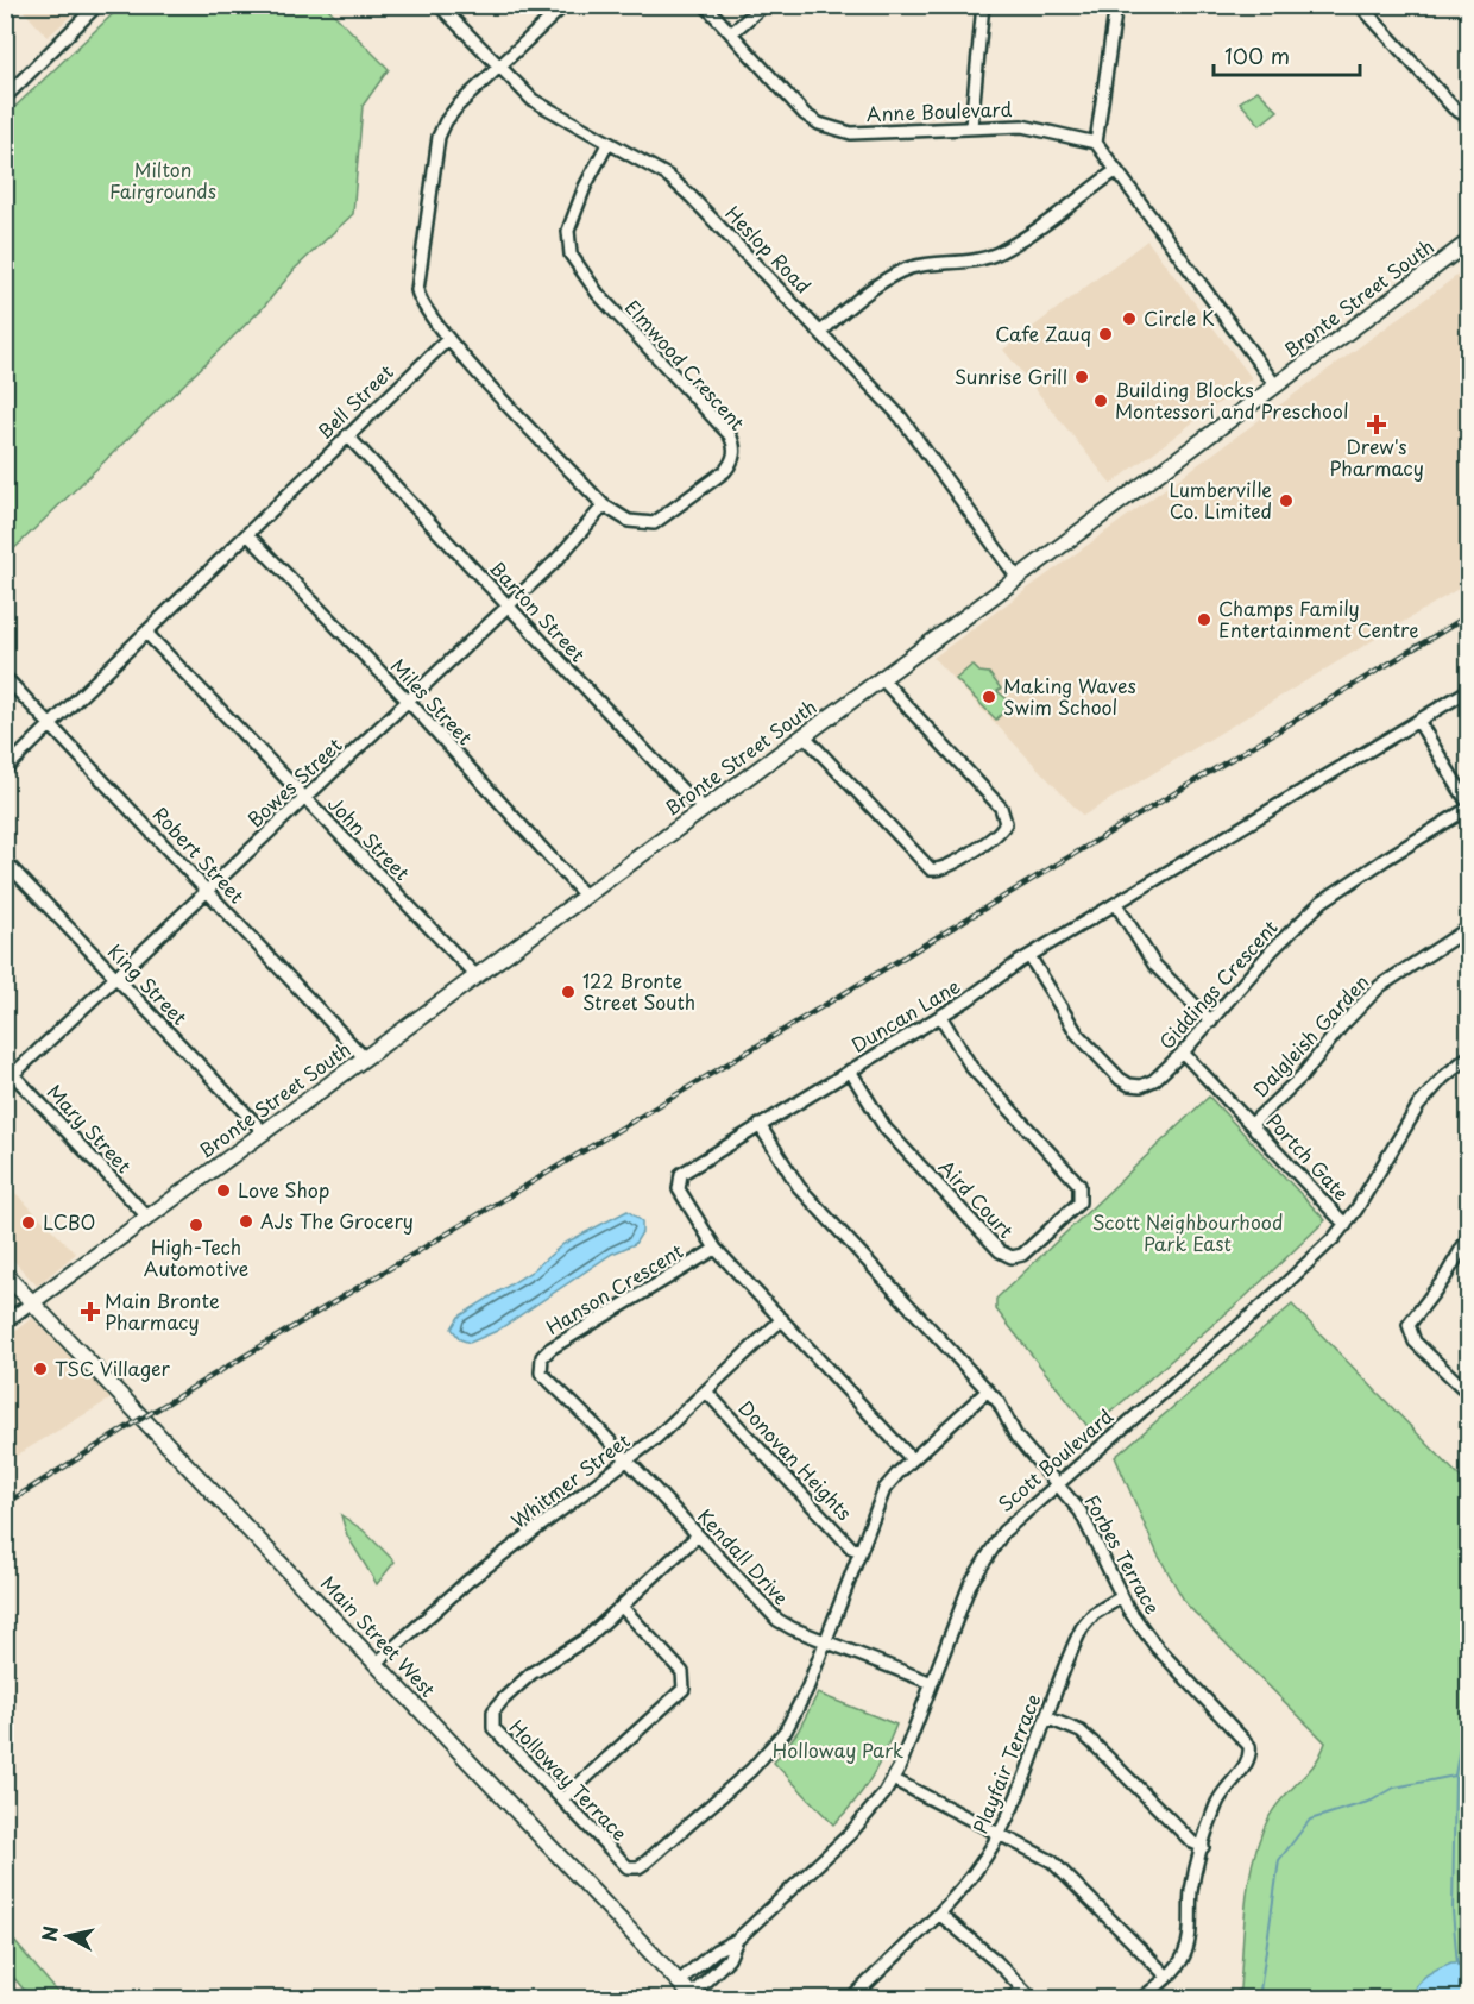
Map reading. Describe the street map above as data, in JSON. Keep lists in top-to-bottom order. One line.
{"streets":{"main road":["Bronte Street South","Main Street West"],"street":["Anne Boulevard","Heslop Road","Elmwood Crescent","Bell Street","Barton Street","Miles Street","Bowes Street","John Street","Robert Street","King Street","Giddings Crescent","Duncan Lane","Dalgleish Garden","Mary Street","Portch Gate","Aird Court","Hanson Crescent","Donovan Heights","Scott Boulevard","Whitmer Street","Forbes Terrace","Kendall Drive","Playfair Terrace","Holloway Terrace"]},"crossings":[["Heslop Road","Bronte Street South"],["Heslop Road","Elmwood Crescent"],["Bronte Street South","Barton Street"],["Bronte Street South","Miles Street"],["Bronte Street South","John Street"],["Bronte Street South","Robert Street"],["Bronte Street South","King Street"],["Bronte Street South","Mary Street"],["Bronte Street South","Main Street West"],["Elmwood Crescent","Bell Street"],["Elmwood Crescent","Bowes Street"],["Bell Street","Barton Street"],["Bell Street","Miles Street"],["Bell Street","John Street"],["Bell Street","Robert Street"],["Barton Street","Bowes Street"],["Miles Street","Bowes Street"],["Bowes Street","John Street"],["Bowes Street","Robert Street"],["Bowes Street","King Street"],["Bowes Street","Mary Street"],["Giddings Crescent","Duncan Lane"],["Giddings Crescent","Portch Gate"],["Duncan Lane","Aird Court"],["Duncan Lane","Hanson Crescent"],["Duncan Lane","Whitmer Street"],["Duncan Lane","Forbes Terrace"],["Duncan Lane","Holloway Terrace"],["Dalgleish Garden","Portch Gate"],["Portch Gate","Scott Boulevard"],["Hanson Crescent","Whitmer Street"],["Hanson Crescent","Kendall Drive"],["Donovan Heights","Whitmer Street"],["Donovan Heights","Holloway Terrace"],["Scott Boulevard","Forbes Terrace"],["Scott Boulevard","Kendall Drive"],["Scott Boulevard","Main Street West"],["Whitmer Street","Kendall Drive"],["Whitmer Street","Main Street West"],["Forbes Terrace","Playfair Terrace"],["Forbes Terrace","Holloway Terrace"],["Kendall Drive","Holloway Terrace"]],"parks":["Milton Fairgrounds","Scott Neighbourhood Park East","Holloway Park"],"places":{"other":["Circle K","Cafe Zauq","Sunrise Grill","Building Blocks Montessori and Preschool","Lumberville Co. Limited","Champs Family Entertainment Centre","Making Waves Swim School","122 Bronte Street South","Love Shop","AJs The Grocery","LCBO","High-Tech Automotive","TSC Villager"],"health":["Drew's Pharmacy","Main Bronte Pharmacy"]},"scale_bar":"100 m","north":"left"}
